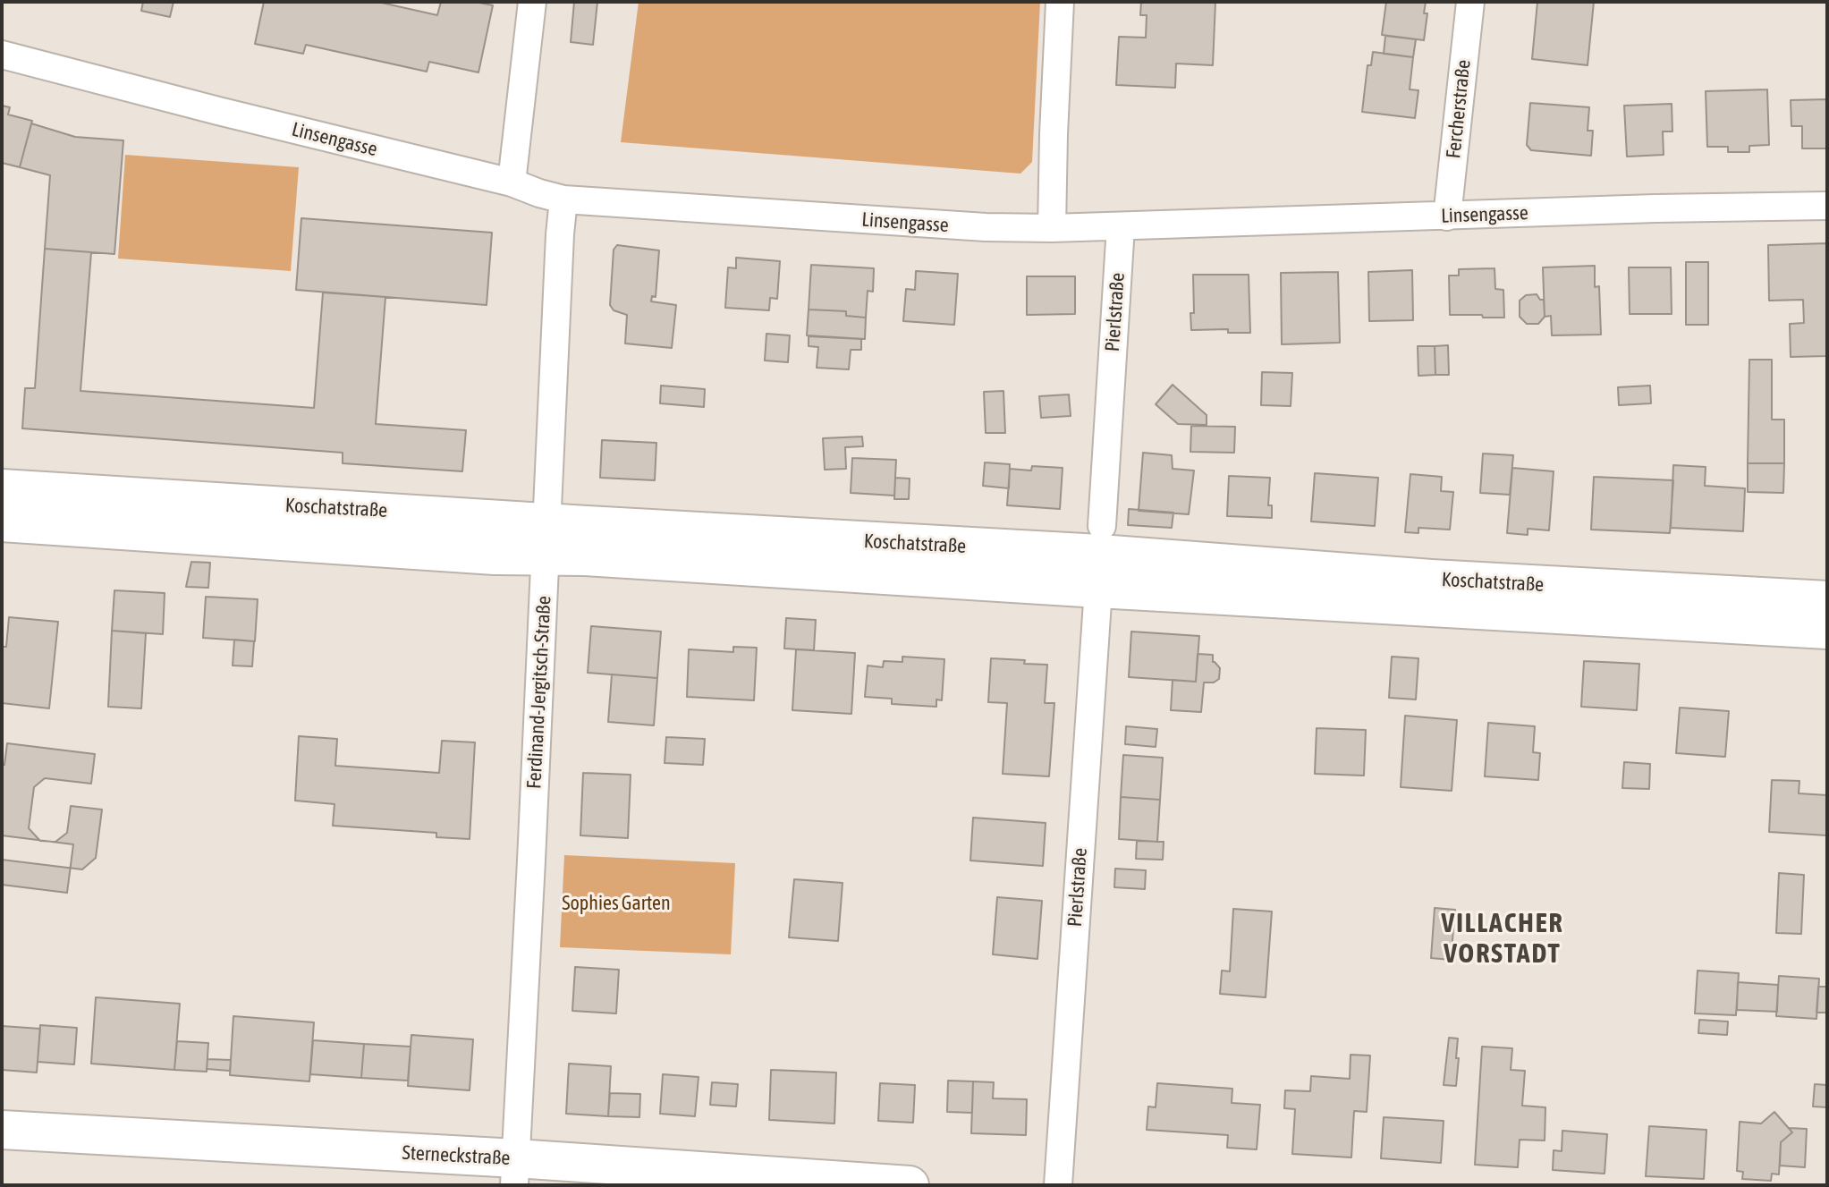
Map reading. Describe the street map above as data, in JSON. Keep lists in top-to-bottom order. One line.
{"streets":{"main road":["Koschatstraße","Sterneckstraße"],"street":["Fercherstraße","Linsengasse","Pierlstraße","Ferdinand-Jergitsch-Straße"]},"crossings":[["Fercherstraße","Linsengasse"],["Linsengasse","Pierlstraße"],["Linsengasse","Ferdinand-Jergitsch-Straße"],["Pierlstraße","Koschatstraße"],["Koschatstraße","Ferdinand-Jergitsch-Straße"],["Ferdinand-Jergitsch-Straße","Sterneckstraße"]],"districts":["VILLACHER VORSTADT"],"parks":["Sophies Garten"]}
